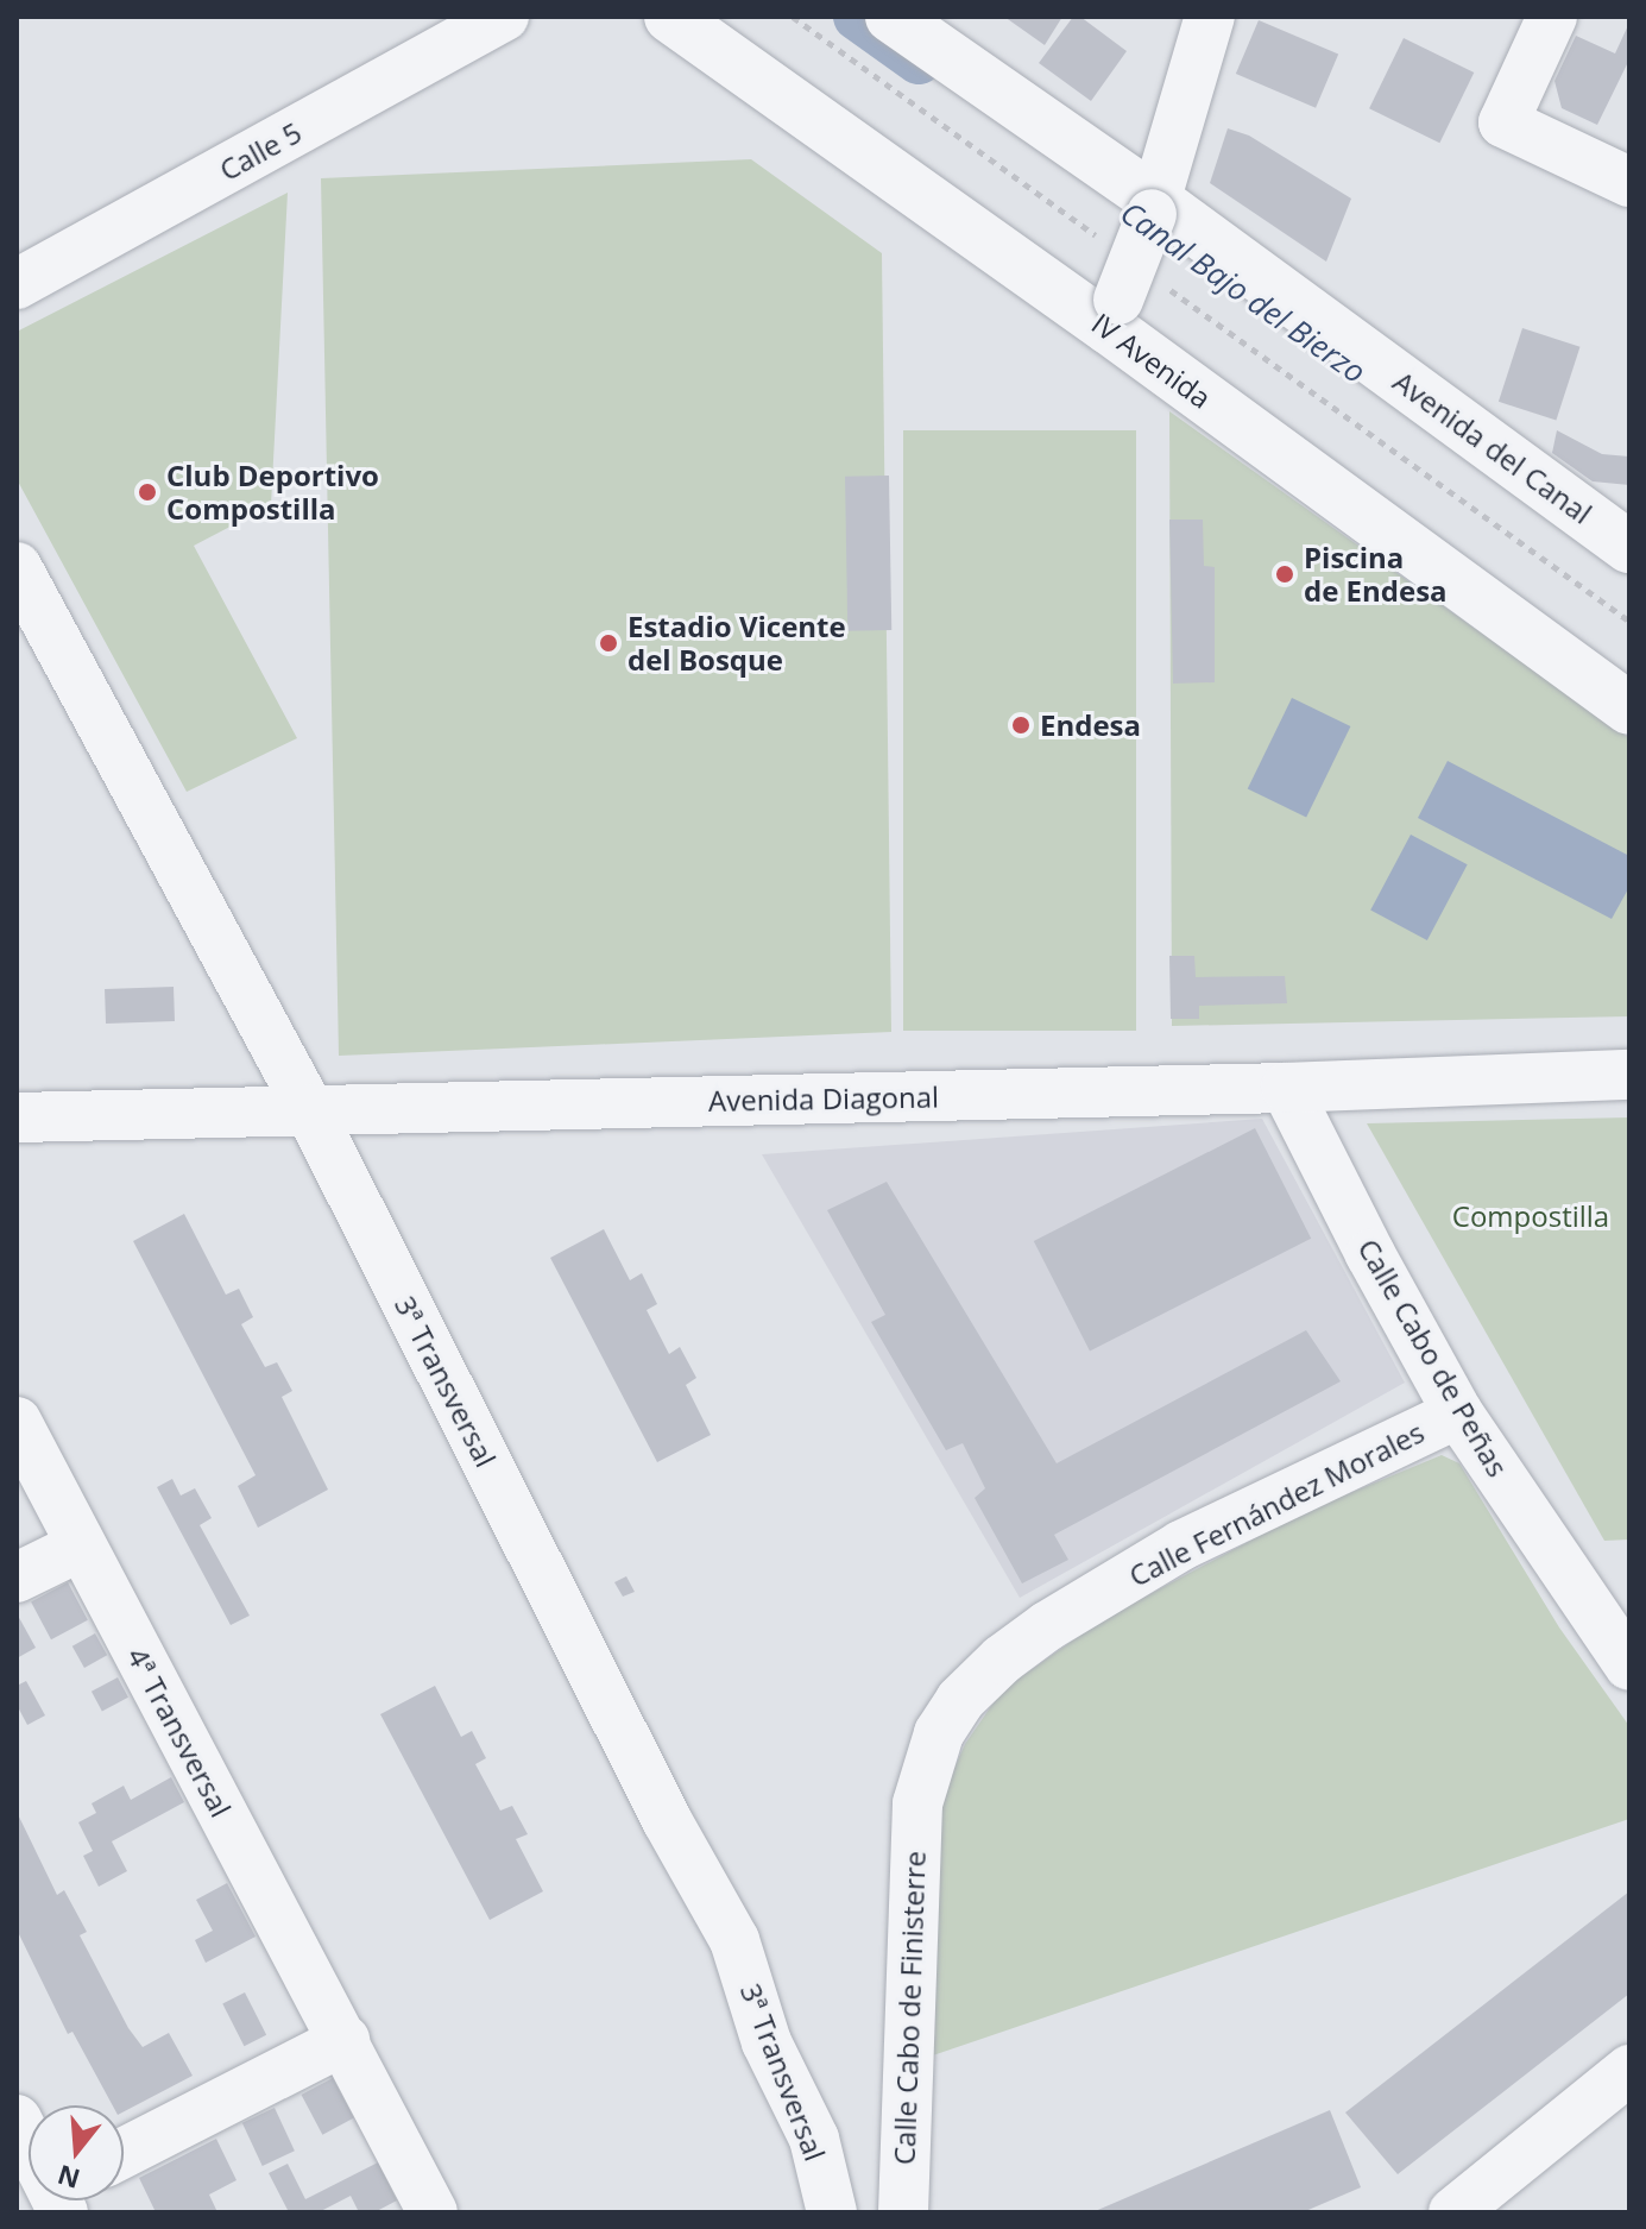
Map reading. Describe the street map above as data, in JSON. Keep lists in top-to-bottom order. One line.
{"streets":{"street":["Calle 5","IV Avenida","Avenida del Canal","Avenida Diagonal","Calle Cabo de Peñas","3ª Transversal","Calle Fernández Morales","4ª Transversal","Calle Cabo de Finisterre"]},"crossings":[["Avenida Diagonal","Calle Cabo de Peñas"],["Avenida Diagonal","3ª Transversal"],["Calle Cabo de Peñas","Calle Fernández Morales"],["Calle Fernández Morales","Calle Cabo de Finisterre"]],"water":["Canal Bajo del Bierzo"],"parks":["Compostilla"],"places":["Club Deportivo Compostilla","Piscina de Endesa","Estadio Vicente del Bosque","Endesa"],"north":"bottom"}
